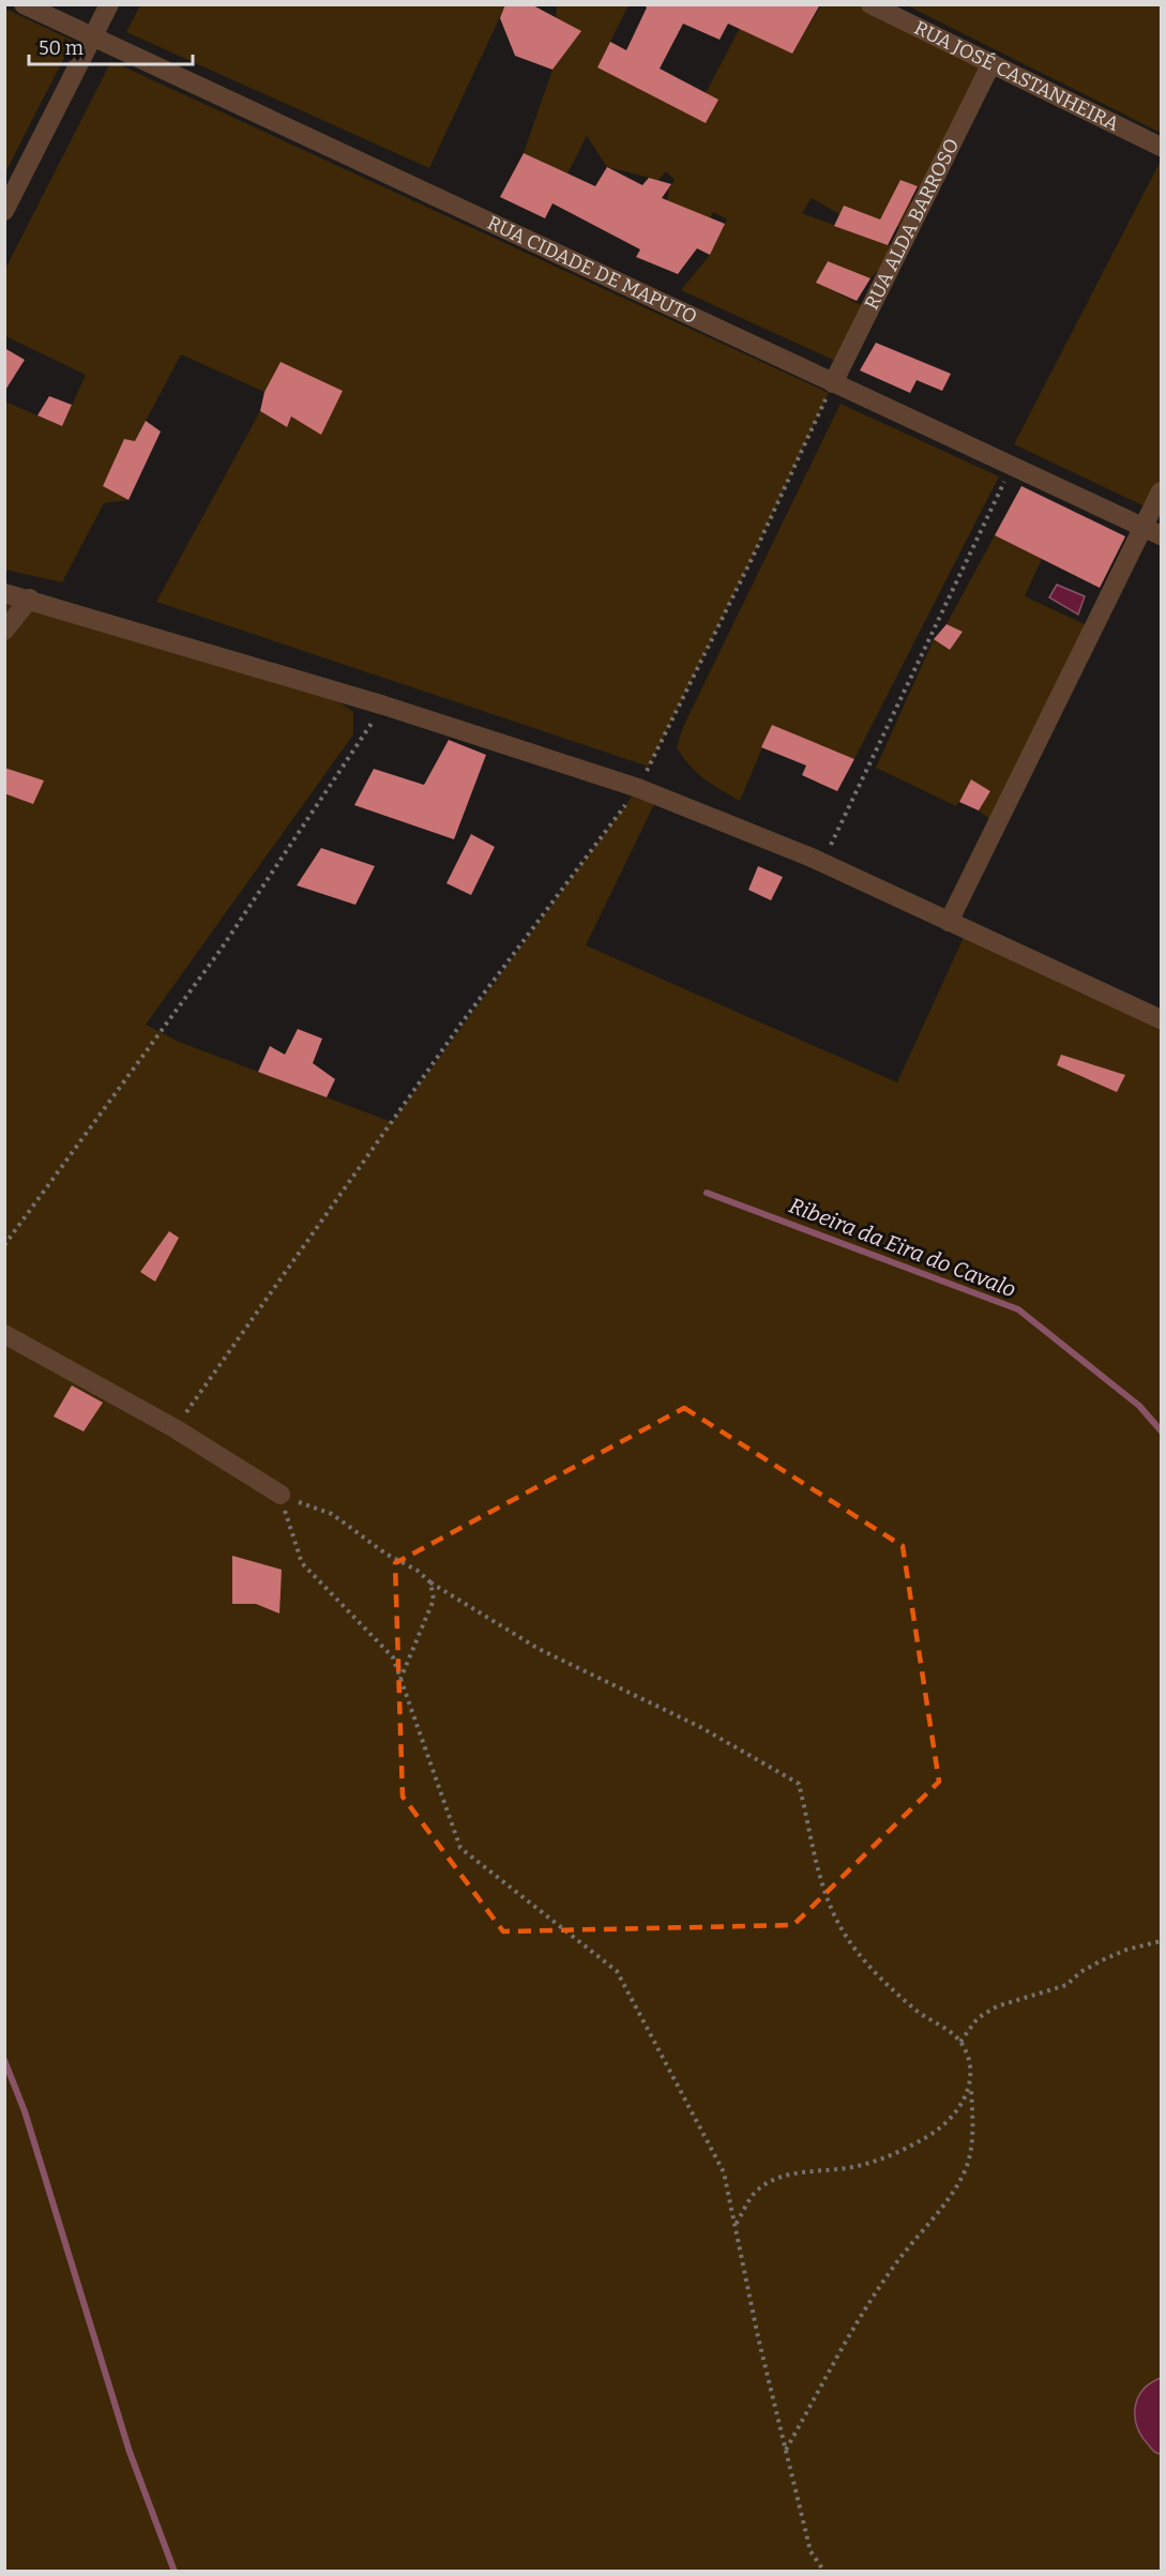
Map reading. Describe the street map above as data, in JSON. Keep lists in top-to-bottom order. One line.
{"streets":{"street":["RUA JOSÉ CASTANHEIRA","RUA ALDA BARROSO","RUA CIDADE DE MAPUTO"]},"crossings":[["RUA JOSÉ CASTANHEIRA","RUA ALDA BARROSO"],["RUA ALDA BARROSO","RUA CIDADE DE MAPUTO"]],"water":["Ribeira da Eira do Cavalo"],"scale_bar":"50 m"}
